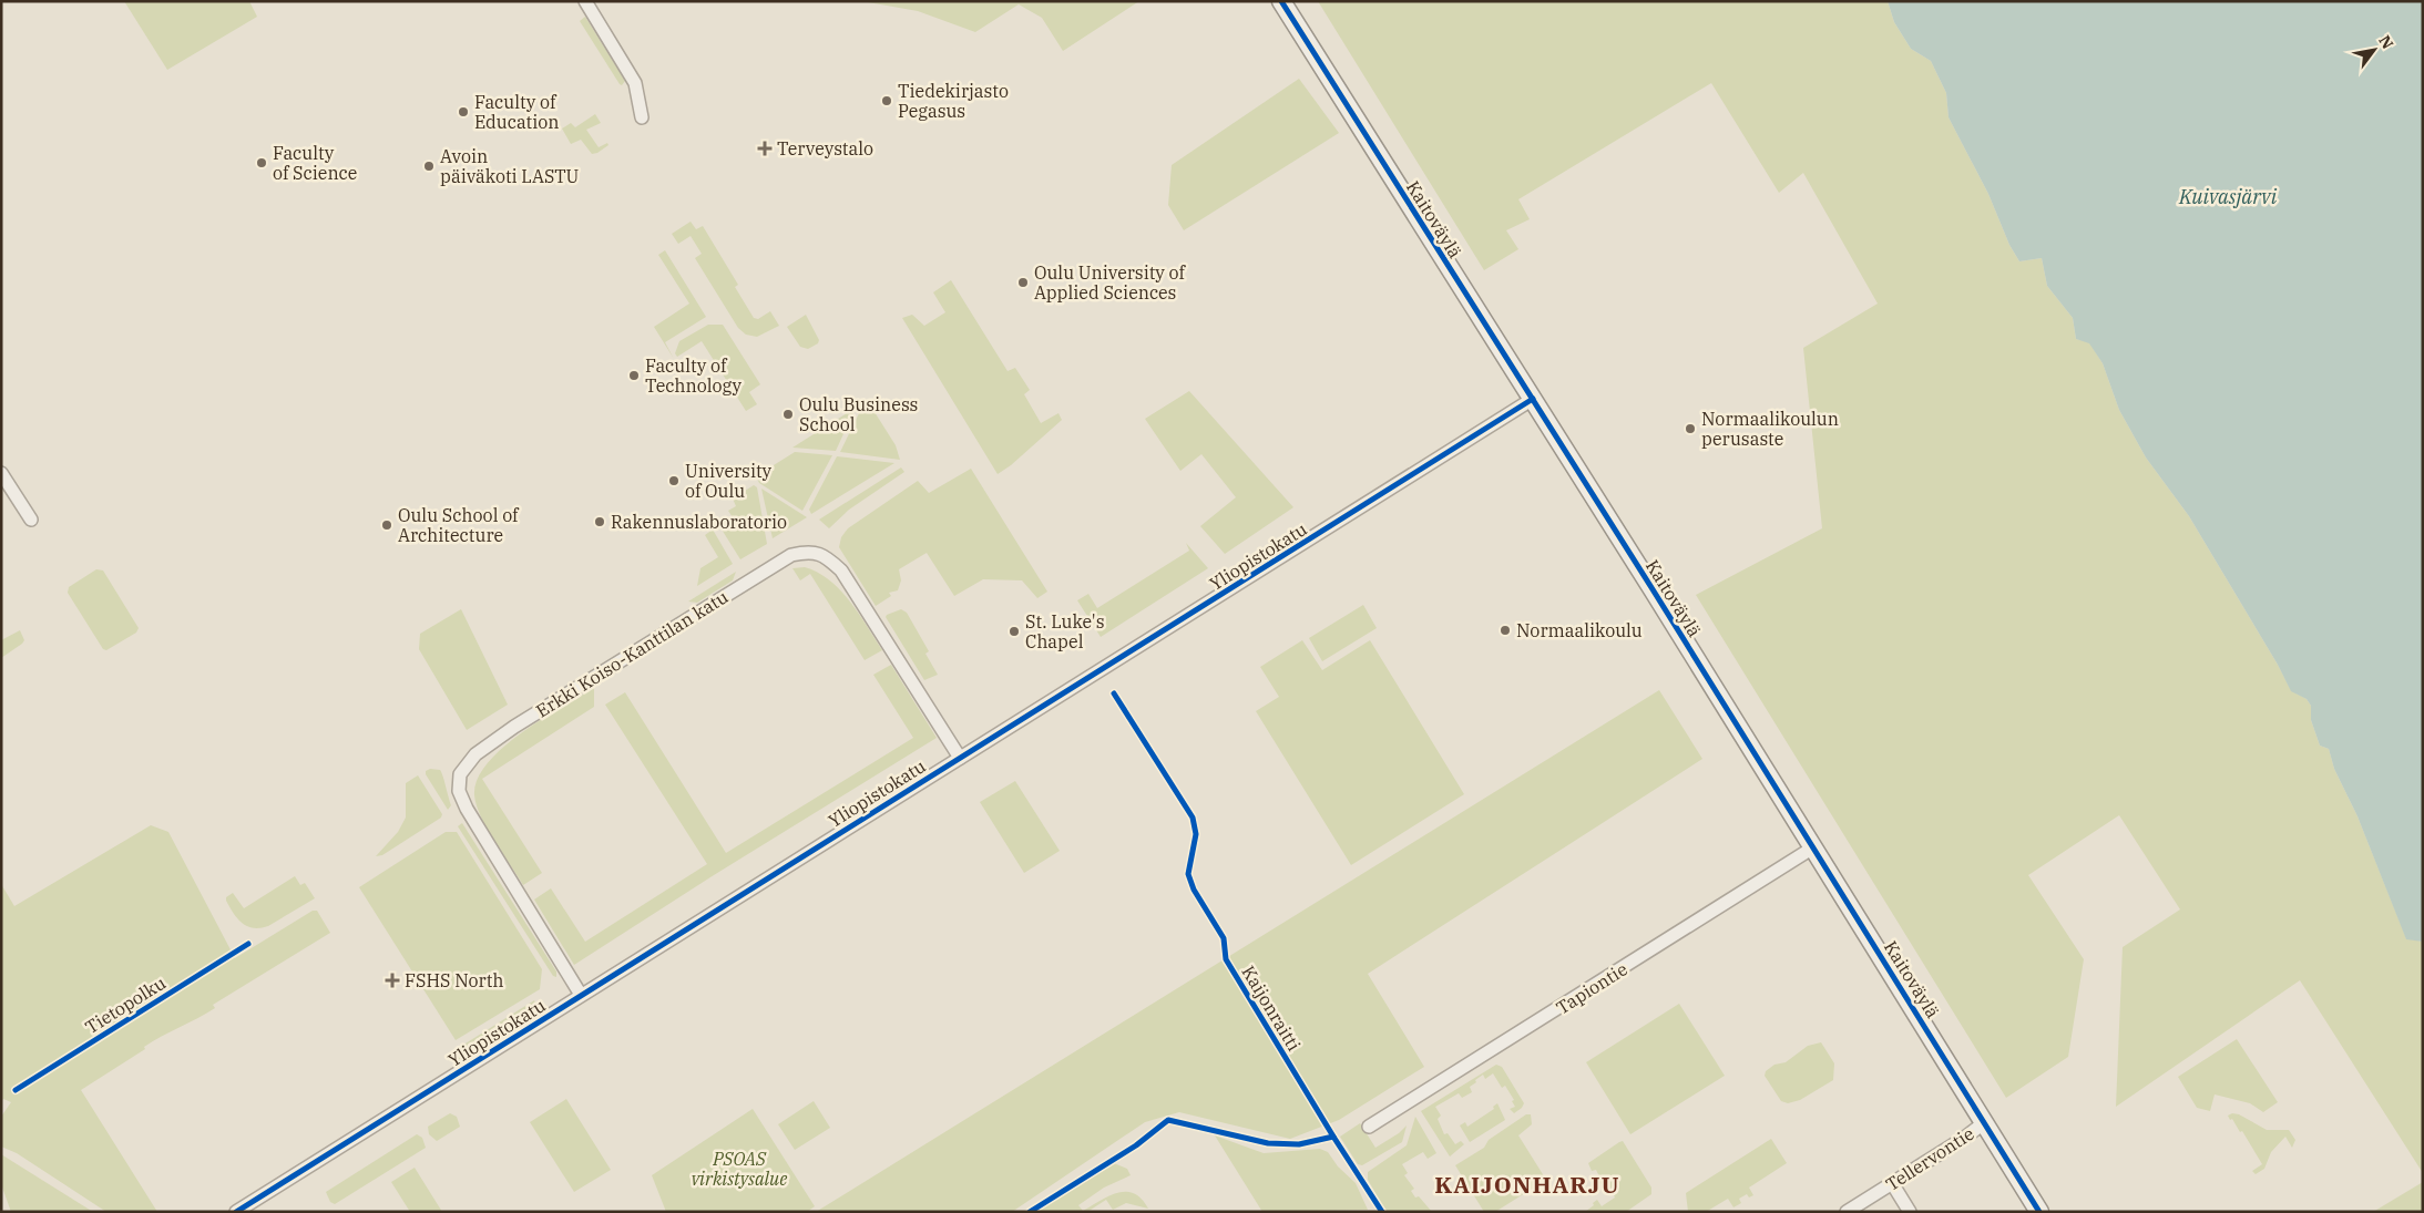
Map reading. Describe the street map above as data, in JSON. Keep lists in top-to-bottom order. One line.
{"streets":{"street":["Kaitoväylä","Yliopistokatu","Erkki Koiso-Kanttilan katu","Tapiontie","Tellervontie"],"cycle path":["Tietopolku","Kaijonraitti"]},"crossings":[["Kaitoväylä","Yliopistokatu"],["Kaitoväylä","Tapiontie"],["Kaitoväylä","Tellervontie"],["Yliopistokatu","Erkki Koiso-Kanttilan katu"]],"districts":["KAIJONHARJU"],"water":["Kuivasjärvi"],"parks":["PSOAS virkistysalue"],"places":{"other":["Tiedekirjasto Pegasus","Faculty of Education","Faculty of Science","Avoin päiväkoti LASTU","Oulu University of Applied Sciences","Faculty of Technology","Oulu Business School","Normaalikoulun perusaste","University of Oulu","Rakennuslaboratorio","Oulu School of Architecture","Normaalikoulu","St. Luke's Chapel"],"health":["Terveystalo","FSHS North"]},"north":"top right"}
